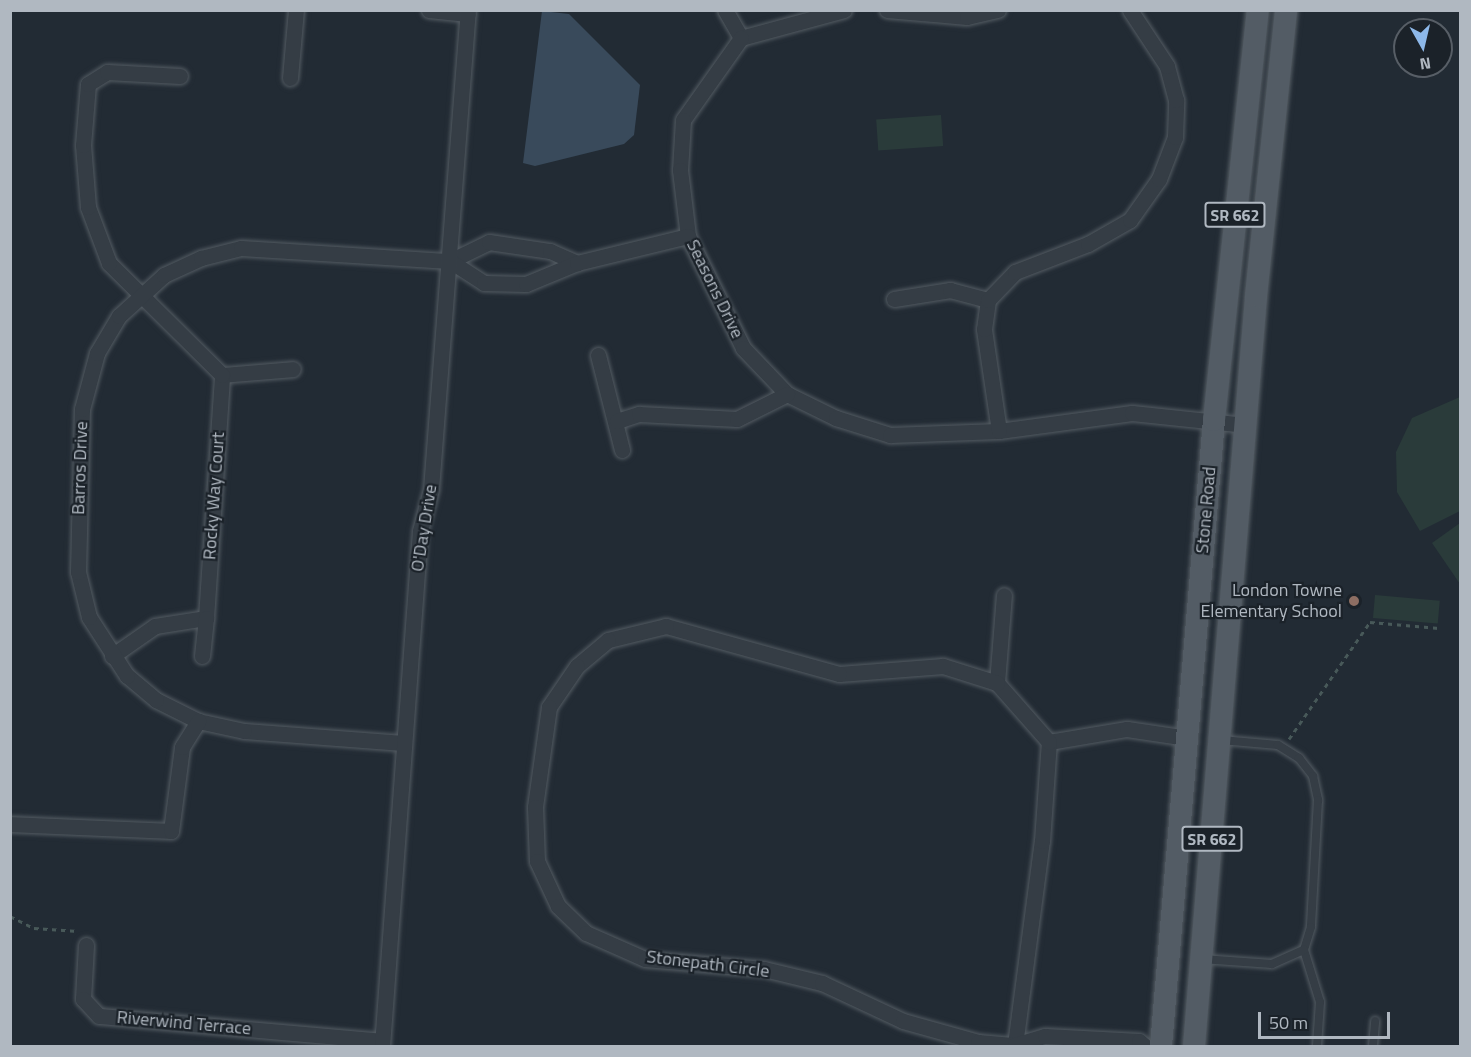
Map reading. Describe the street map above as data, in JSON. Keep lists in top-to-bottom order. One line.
{"streets":{"main road":["SR 662","Stone Road"],"street":["Seasons Drive","Barros Drive","Rocky Way Court","O'Day Drive","Stonepath Circle","Riverwind Terrace"]},"crossings":[["Seasons Drive","Stone Road"],["Barros Drive","O'Day Drive"],["O'Day Drive","Riverwind Terrace"]],"places":["London Towne Elementary School"],"scale_bar":"50 m","north":"bottom"}
